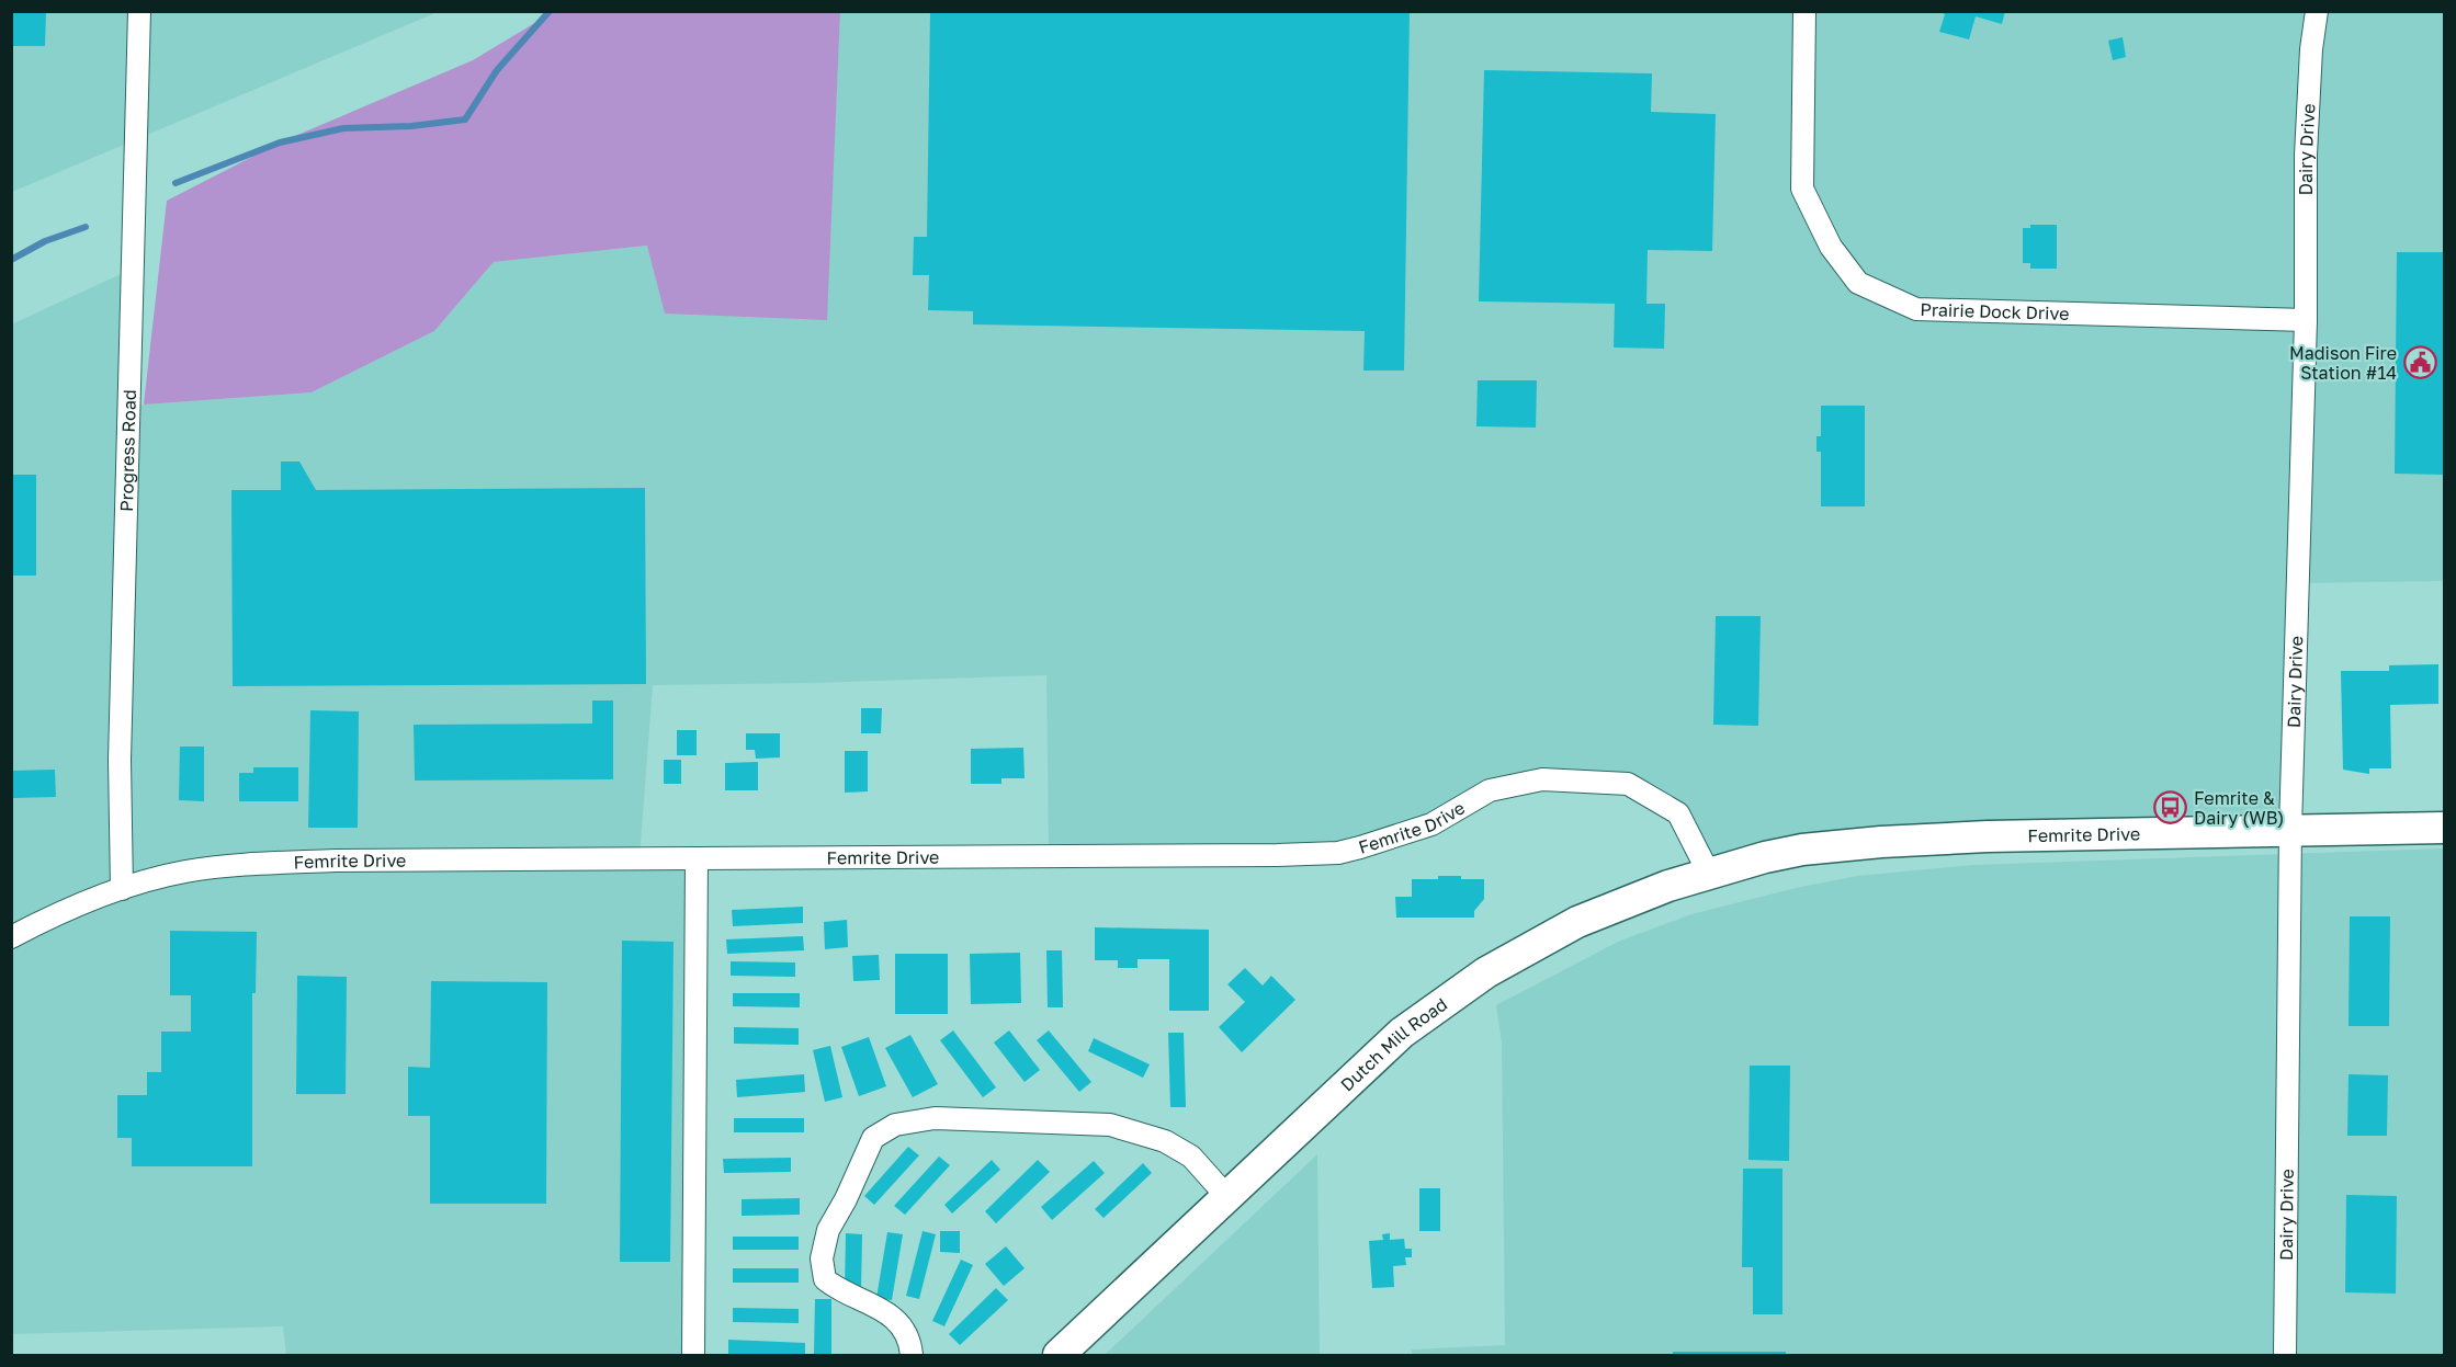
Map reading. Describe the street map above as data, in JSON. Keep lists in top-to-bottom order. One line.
{"streets":{"street":["Dairy Drive","Prairie Dock Drive","Progress Road","Femrite Drive","Dutch Mill Road"]},"crossings":[["Dairy Drive","Prairie Dock Drive"],["Dairy Drive","Femrite Drive"],["Progress Road","Femrite Drive"],["Femrite Drive","Dutch Mill Road"]],"places":{"public building":["Madison Fire Station #14"],"bus stop":["Femrite & Dairy (WB)"]}}
